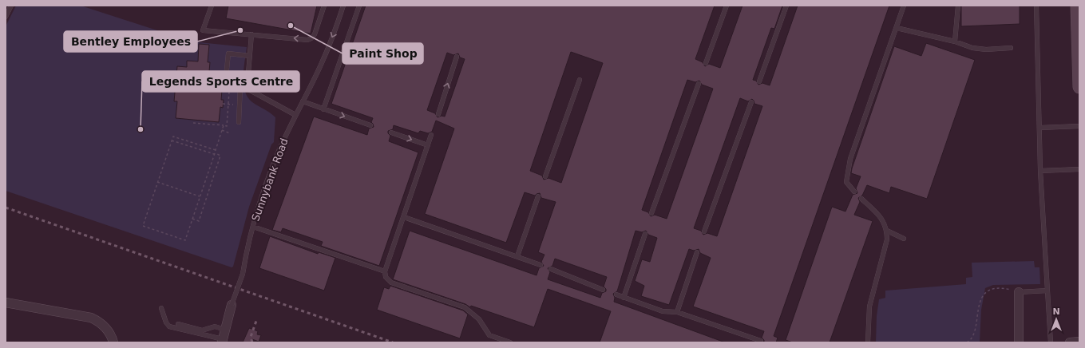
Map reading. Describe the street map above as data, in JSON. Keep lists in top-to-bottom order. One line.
{"streets":{"street":["Sunnybank Road"]},"places":["Paint Shop","Bentley Employees","Legends Sports Centre"],"north":"top"}
